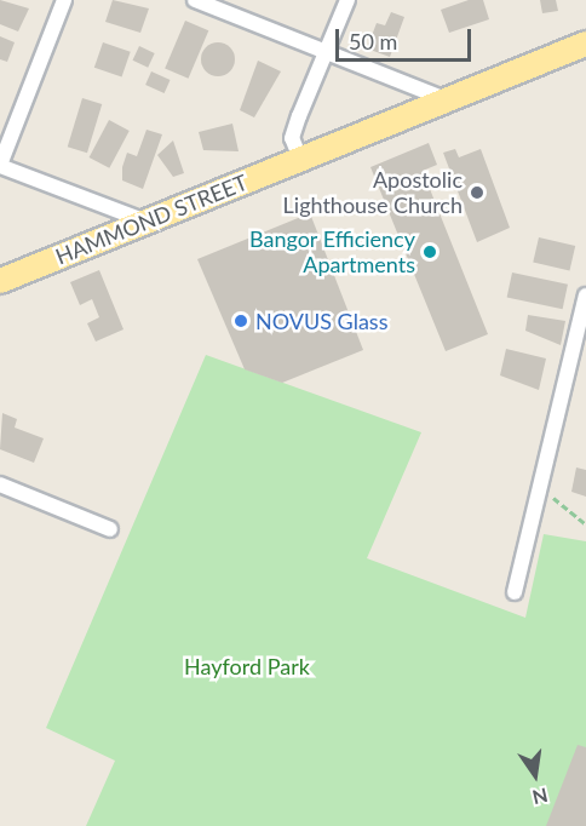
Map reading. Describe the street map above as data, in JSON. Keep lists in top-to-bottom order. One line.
{"streets":{"main road":["HAMMOND STREET"]},"parks":["Hayford Park"],"places":["Apostolic Lighthouse Church","Bangor Efficiency Apartments","NOVUS Glass"],"scale_bar":"50 m","north":"bottom"}
